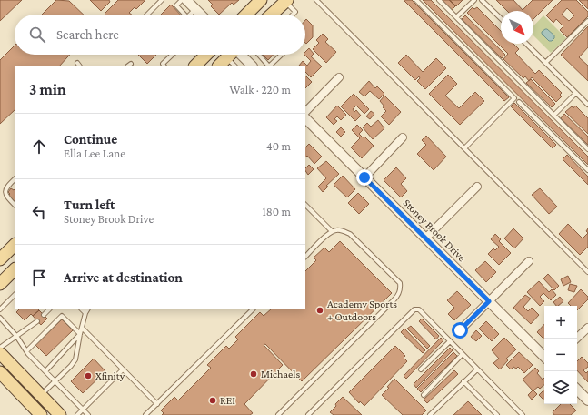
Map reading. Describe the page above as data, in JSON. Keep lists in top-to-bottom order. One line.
{"streets":{"street":["Stoney Brook Drive"]},"places":["Academy Sports + Outdoors","Michaels","Xfinity","REI"],"north":"bottom right","page":{"search":"Search here","heading":["3 min","Walk · 220 m"],"list":[["Continue","Ella Lee Lane","40 m"],["Turn left","Stoney Brook Drive","180 m"],"Arrive at destination"],"map_buttons":["+","−"]}}
